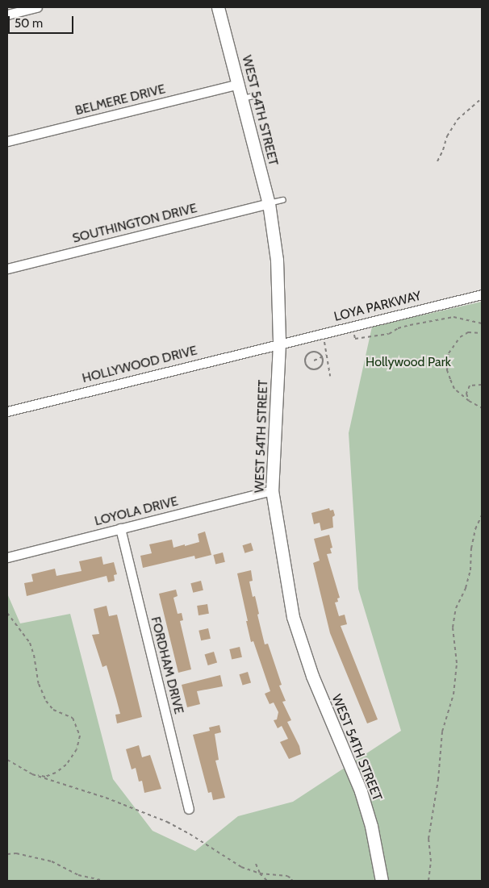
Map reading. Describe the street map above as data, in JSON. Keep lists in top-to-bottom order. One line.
{"streets":{"street":["BELMERE DRIVE","WEST 54TH STREET","SOUTHINGTON DRIVE","LOYA PARKWAY","HOLLYWOOD DRIVE","LOYOLA DRIVE","FORDHAM DRIVE"]},"crossings":[["BELMERE DRIVE","WEST 54TH STREET"],["WEST 54TH STREET","SOUTHINGTON DRIVE"],["WEST 54TH STREET","LOYA PARKWAY"],["WEST 54TH STREET","HOLLYWOOD DRIVE"],["WEST 54TH STREET","LOYOLA DRIVE"],["LOYA PARKWAY","HOLLYWOOD DRIVE"],["LOYOLA DRIVE","FORDHAM DRIVE"]],"parks":["Hollywood Park"],"scale_bar":"50 m"}
